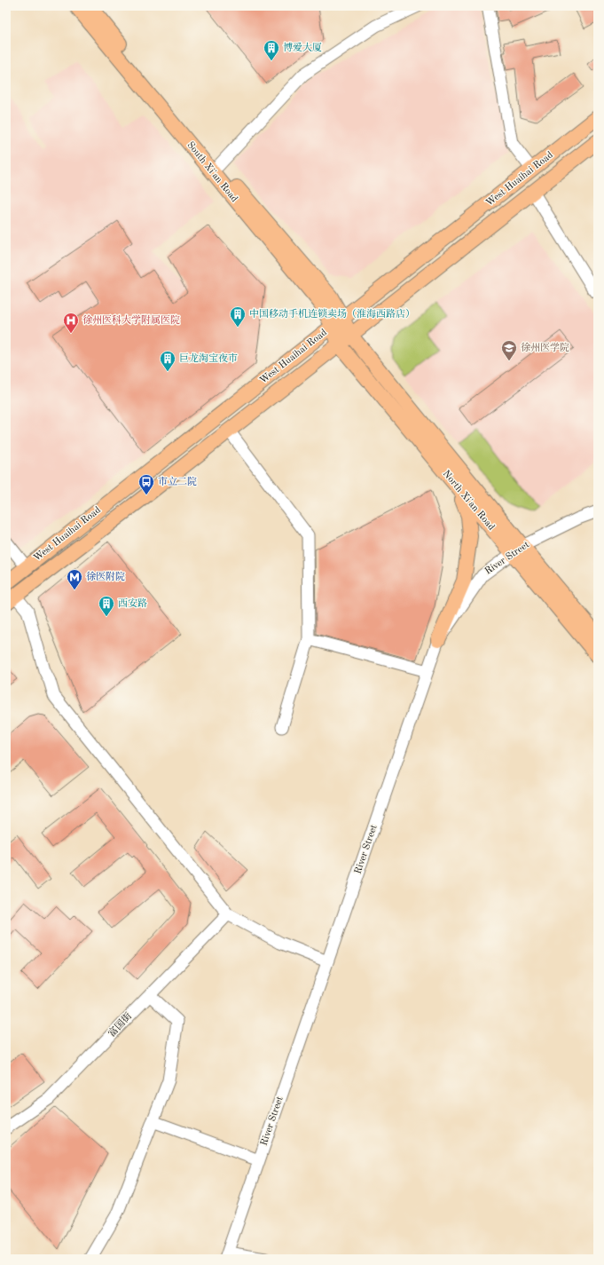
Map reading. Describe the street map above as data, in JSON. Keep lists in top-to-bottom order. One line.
{"streets":{"main road":["South Xi'an Road","West Huaihai Road","North Xi'an Road"],"street":["River Street","富国街"]},"crossings":[["South Xi'an Road","West Huaihai Road"],["South Xi'an Road","North Xi'an Road"],["West Huaihai Road","North Xi'an Road"],["North Xi'an Road","River Street"]],"places":{"building":["博爱大厦","中国移动手机连锁卖场（淮海西路店）","巨龙淘宝夜市","西安路"],"hospital":["徐州医科大学附属医院"],"school or university":["徐州医学院"],"bus stop":["市立二院"],"metro station":["徐医附院"]}}
